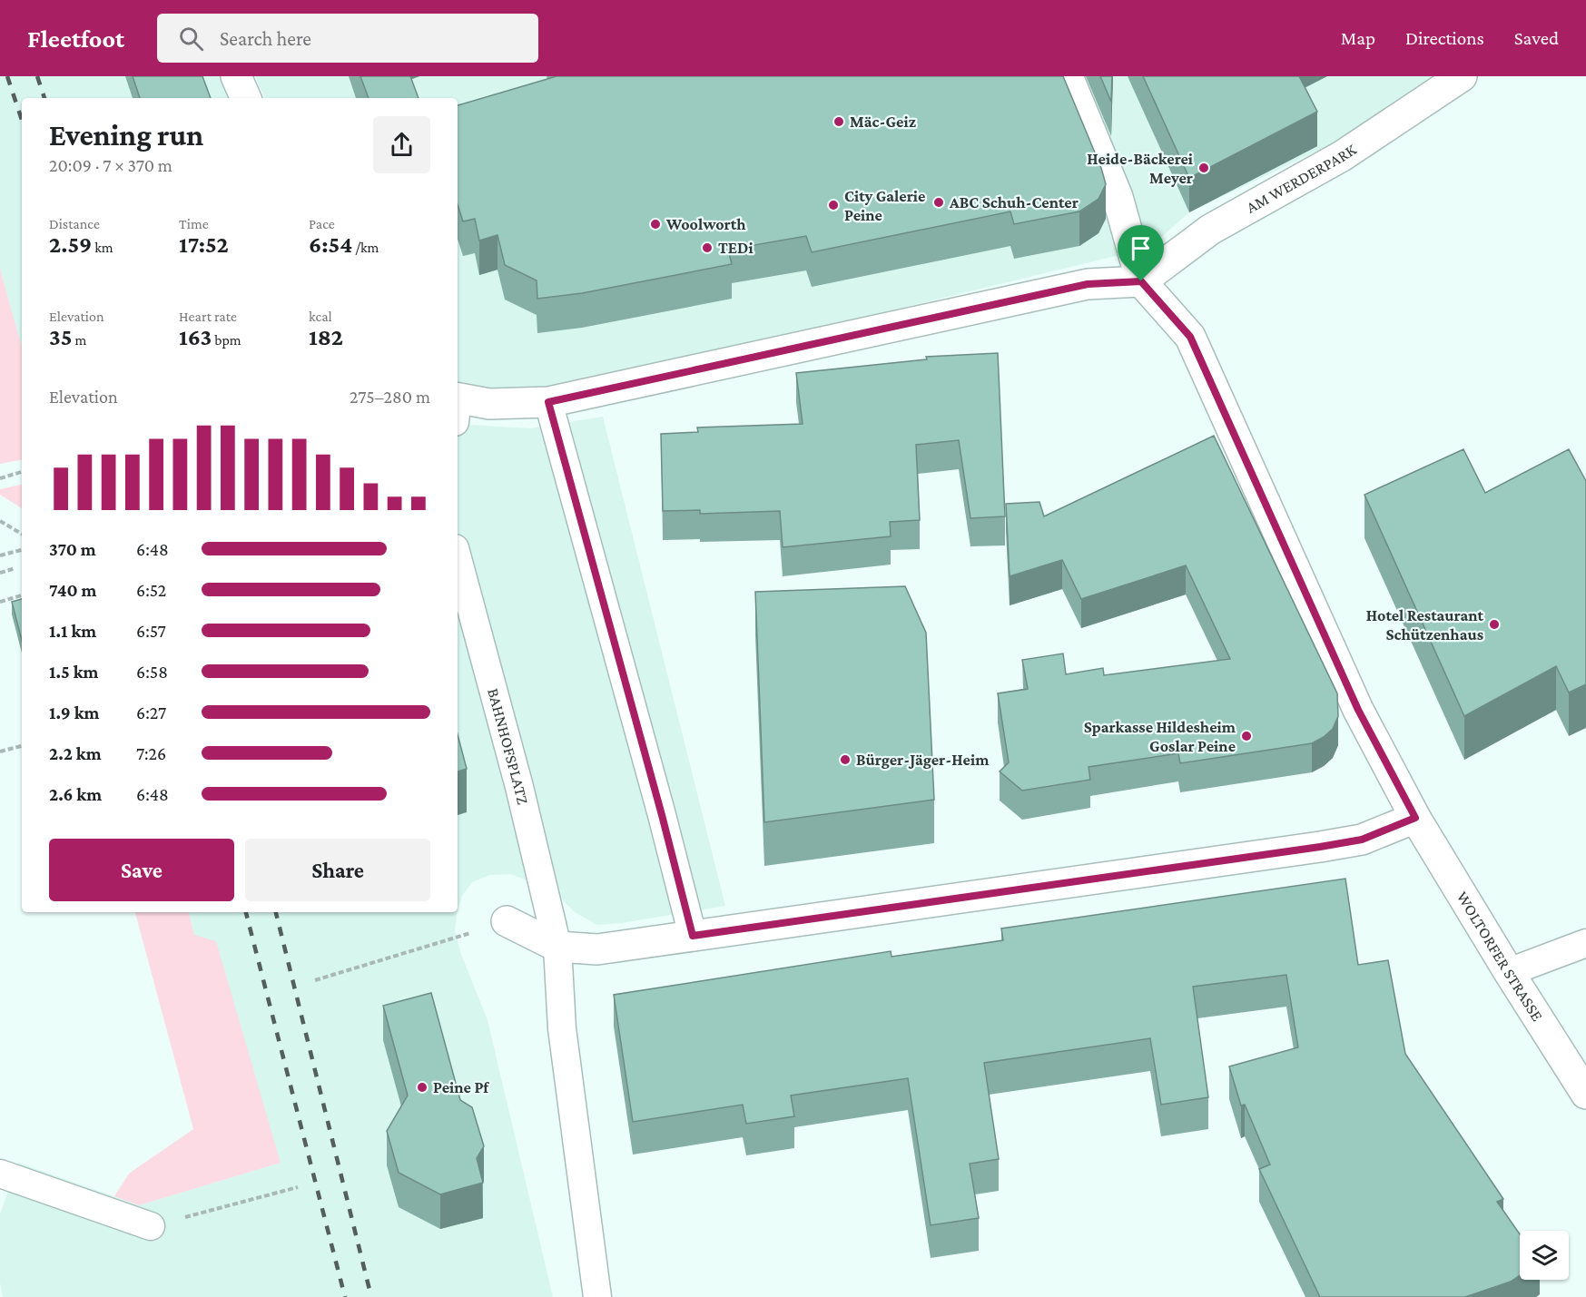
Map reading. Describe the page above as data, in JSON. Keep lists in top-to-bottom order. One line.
{"streets":{"street":["AM WERDERPARK","WOLTORFER STRASSE"],"lane":["BAHNHOFSPLATZ"]},"crossings":[["AM WERDERPARK","WOLTORFER STRASSE"]],"places":["Mäc-Geiz","Heide-Bäckerei Meyer","ABC Schuh-Center","City Galerie Peine","Woolworth","TEDi","Hotel Restaurant Schützenhaus","Sparkasse Hildesheim Goslar Peine","Bürger-Jäger-Heim","Peine Pf"],"page":{"header":"Fleetfoot","search":"Search here","nav":["Map","Directions","Saved"],"heading":["Evening run","20:09 · 7 × 370 m"],"stats":[["Distance","2.59 km"],["Time","17:52"],["Pace","6:54 /km"],["Elevation","35 m"],["Heart rate","163 bpm"],["kcal","182"]],"chart":["Elevation","275–280 m"],"list":[{"name":"370 m","note":"6:48"},{"name":"740 m","note":"6:52"},{"name":"1.1 km","note":"6:57"},{"name":"1.5 km","note":"6:58"},{"name":"1.9 km","note":"6:27"},{"name":"2.2 km","note":"7:26"},{"name":"2.6 km","note":"6:48"}],"buttons":["Save","Share"]}}
